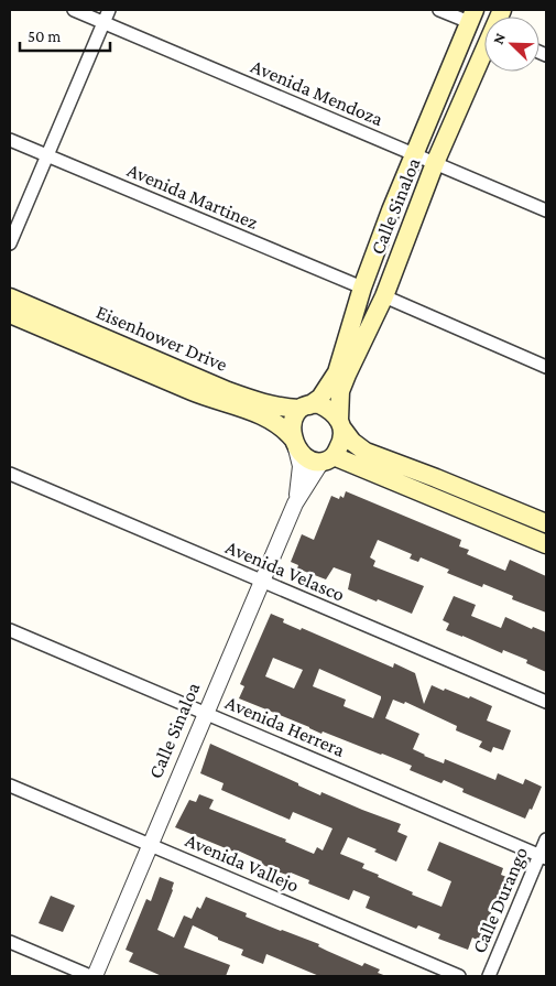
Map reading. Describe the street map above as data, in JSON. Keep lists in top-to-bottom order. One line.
{"streets":{"main road":["Calle Sinaloa","Eisenhower Drive"],"street":["Avenida Mendoza","Avenida Martinez","Avenida Velasco","Avenida Herrera","Avenida Vallejo","Calle Durango"]},"crossings":[["Avenida Mendoza","Calle Sinaloa"],["Avenida Martinez","Calle Sinaloa"],["Calle Sinaloa","Eisenhower Drive"],["Calle Sinaloa","Avenida Velasco"],["Calle Sinaloa","Avenida Herrera"],["Calle Sinaloa","Avenida Vallejo"],["Avenida Herrera","Calle Durango"]],"scale_bar":"50 m","north":"top left"}
